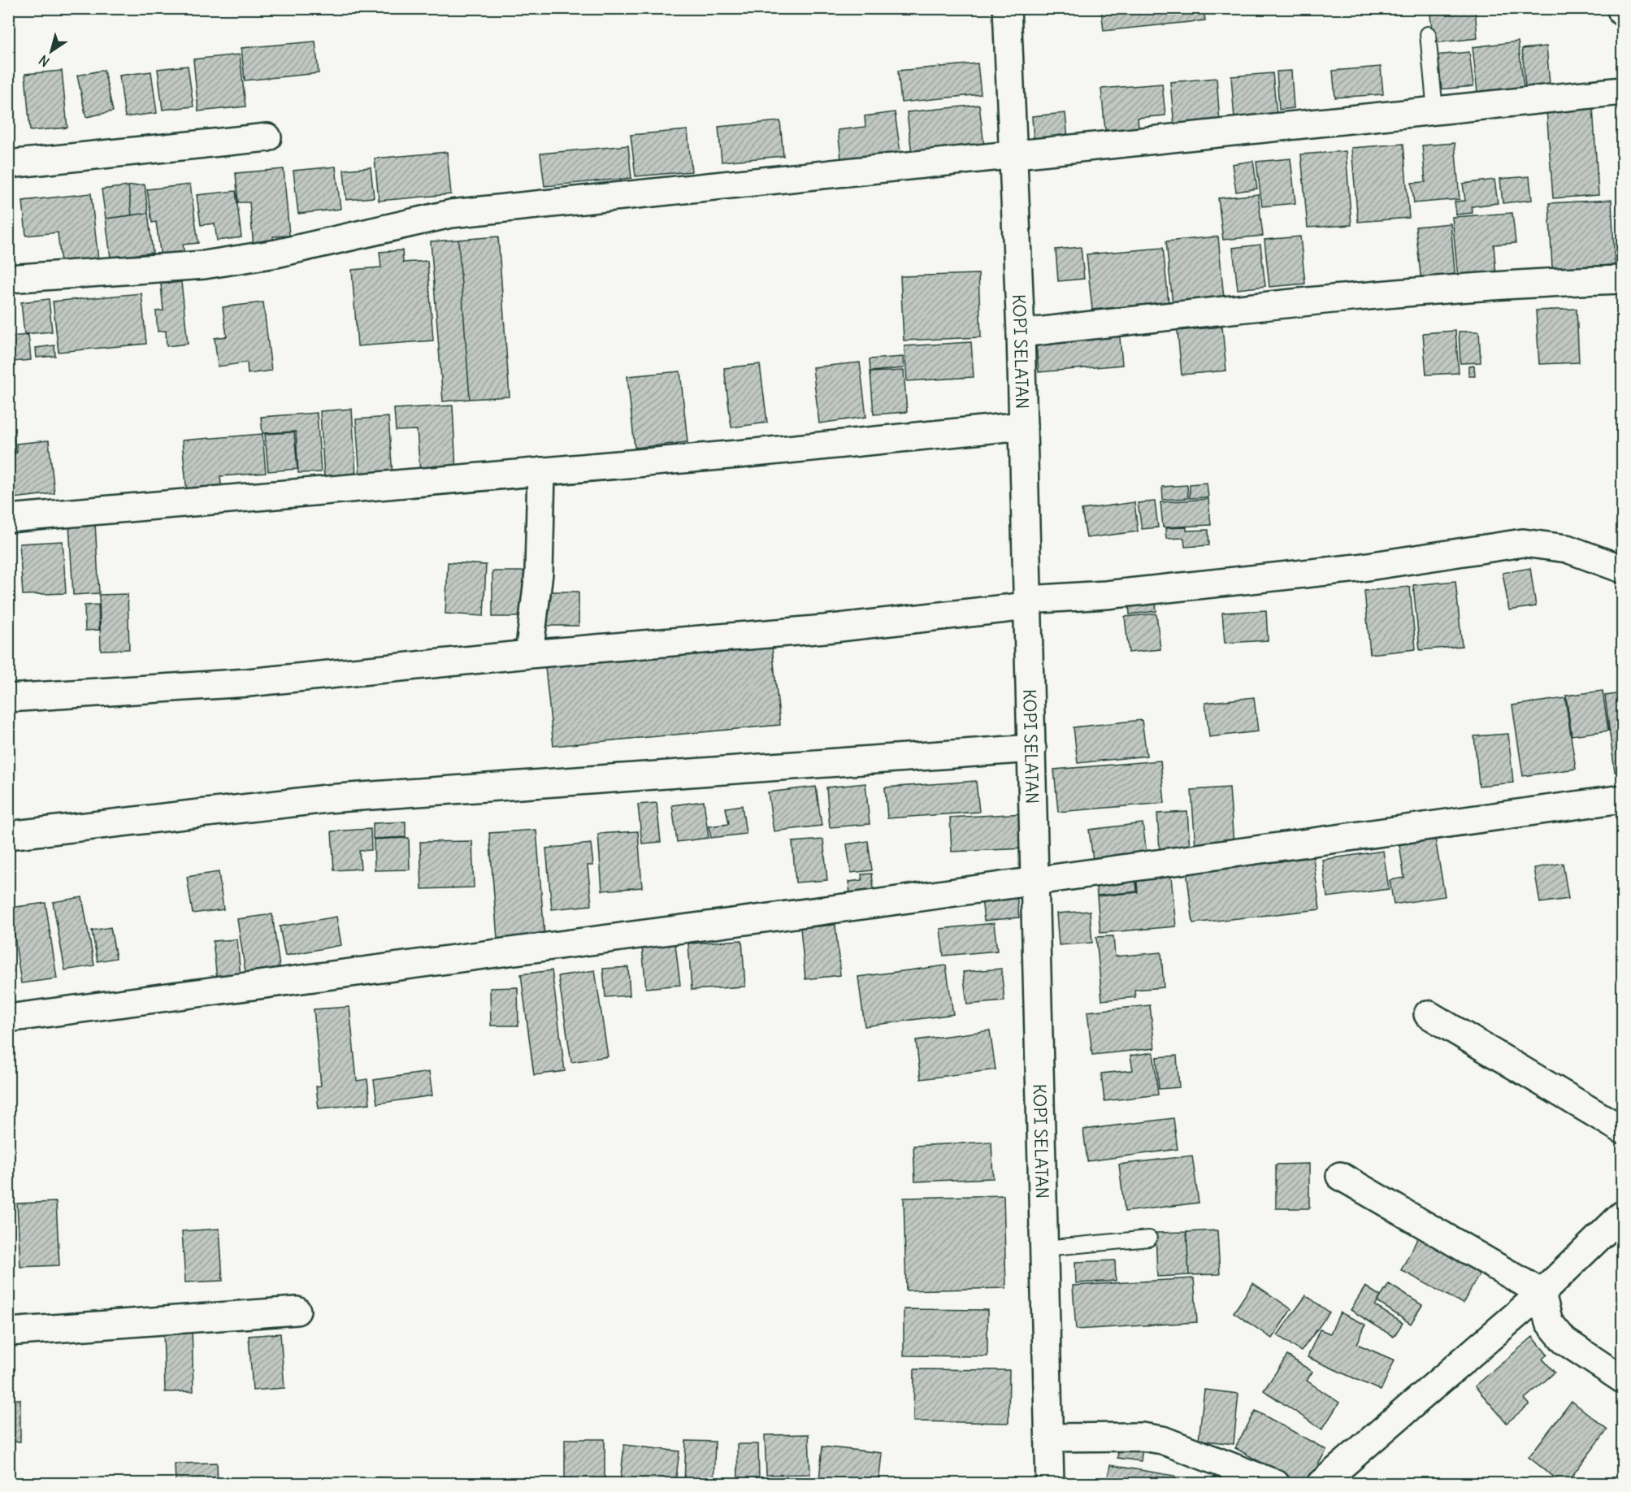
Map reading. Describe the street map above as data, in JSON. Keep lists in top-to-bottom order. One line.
{"streets":{"street":["KOPI SELATAN"]},"north":"bottom left"}
